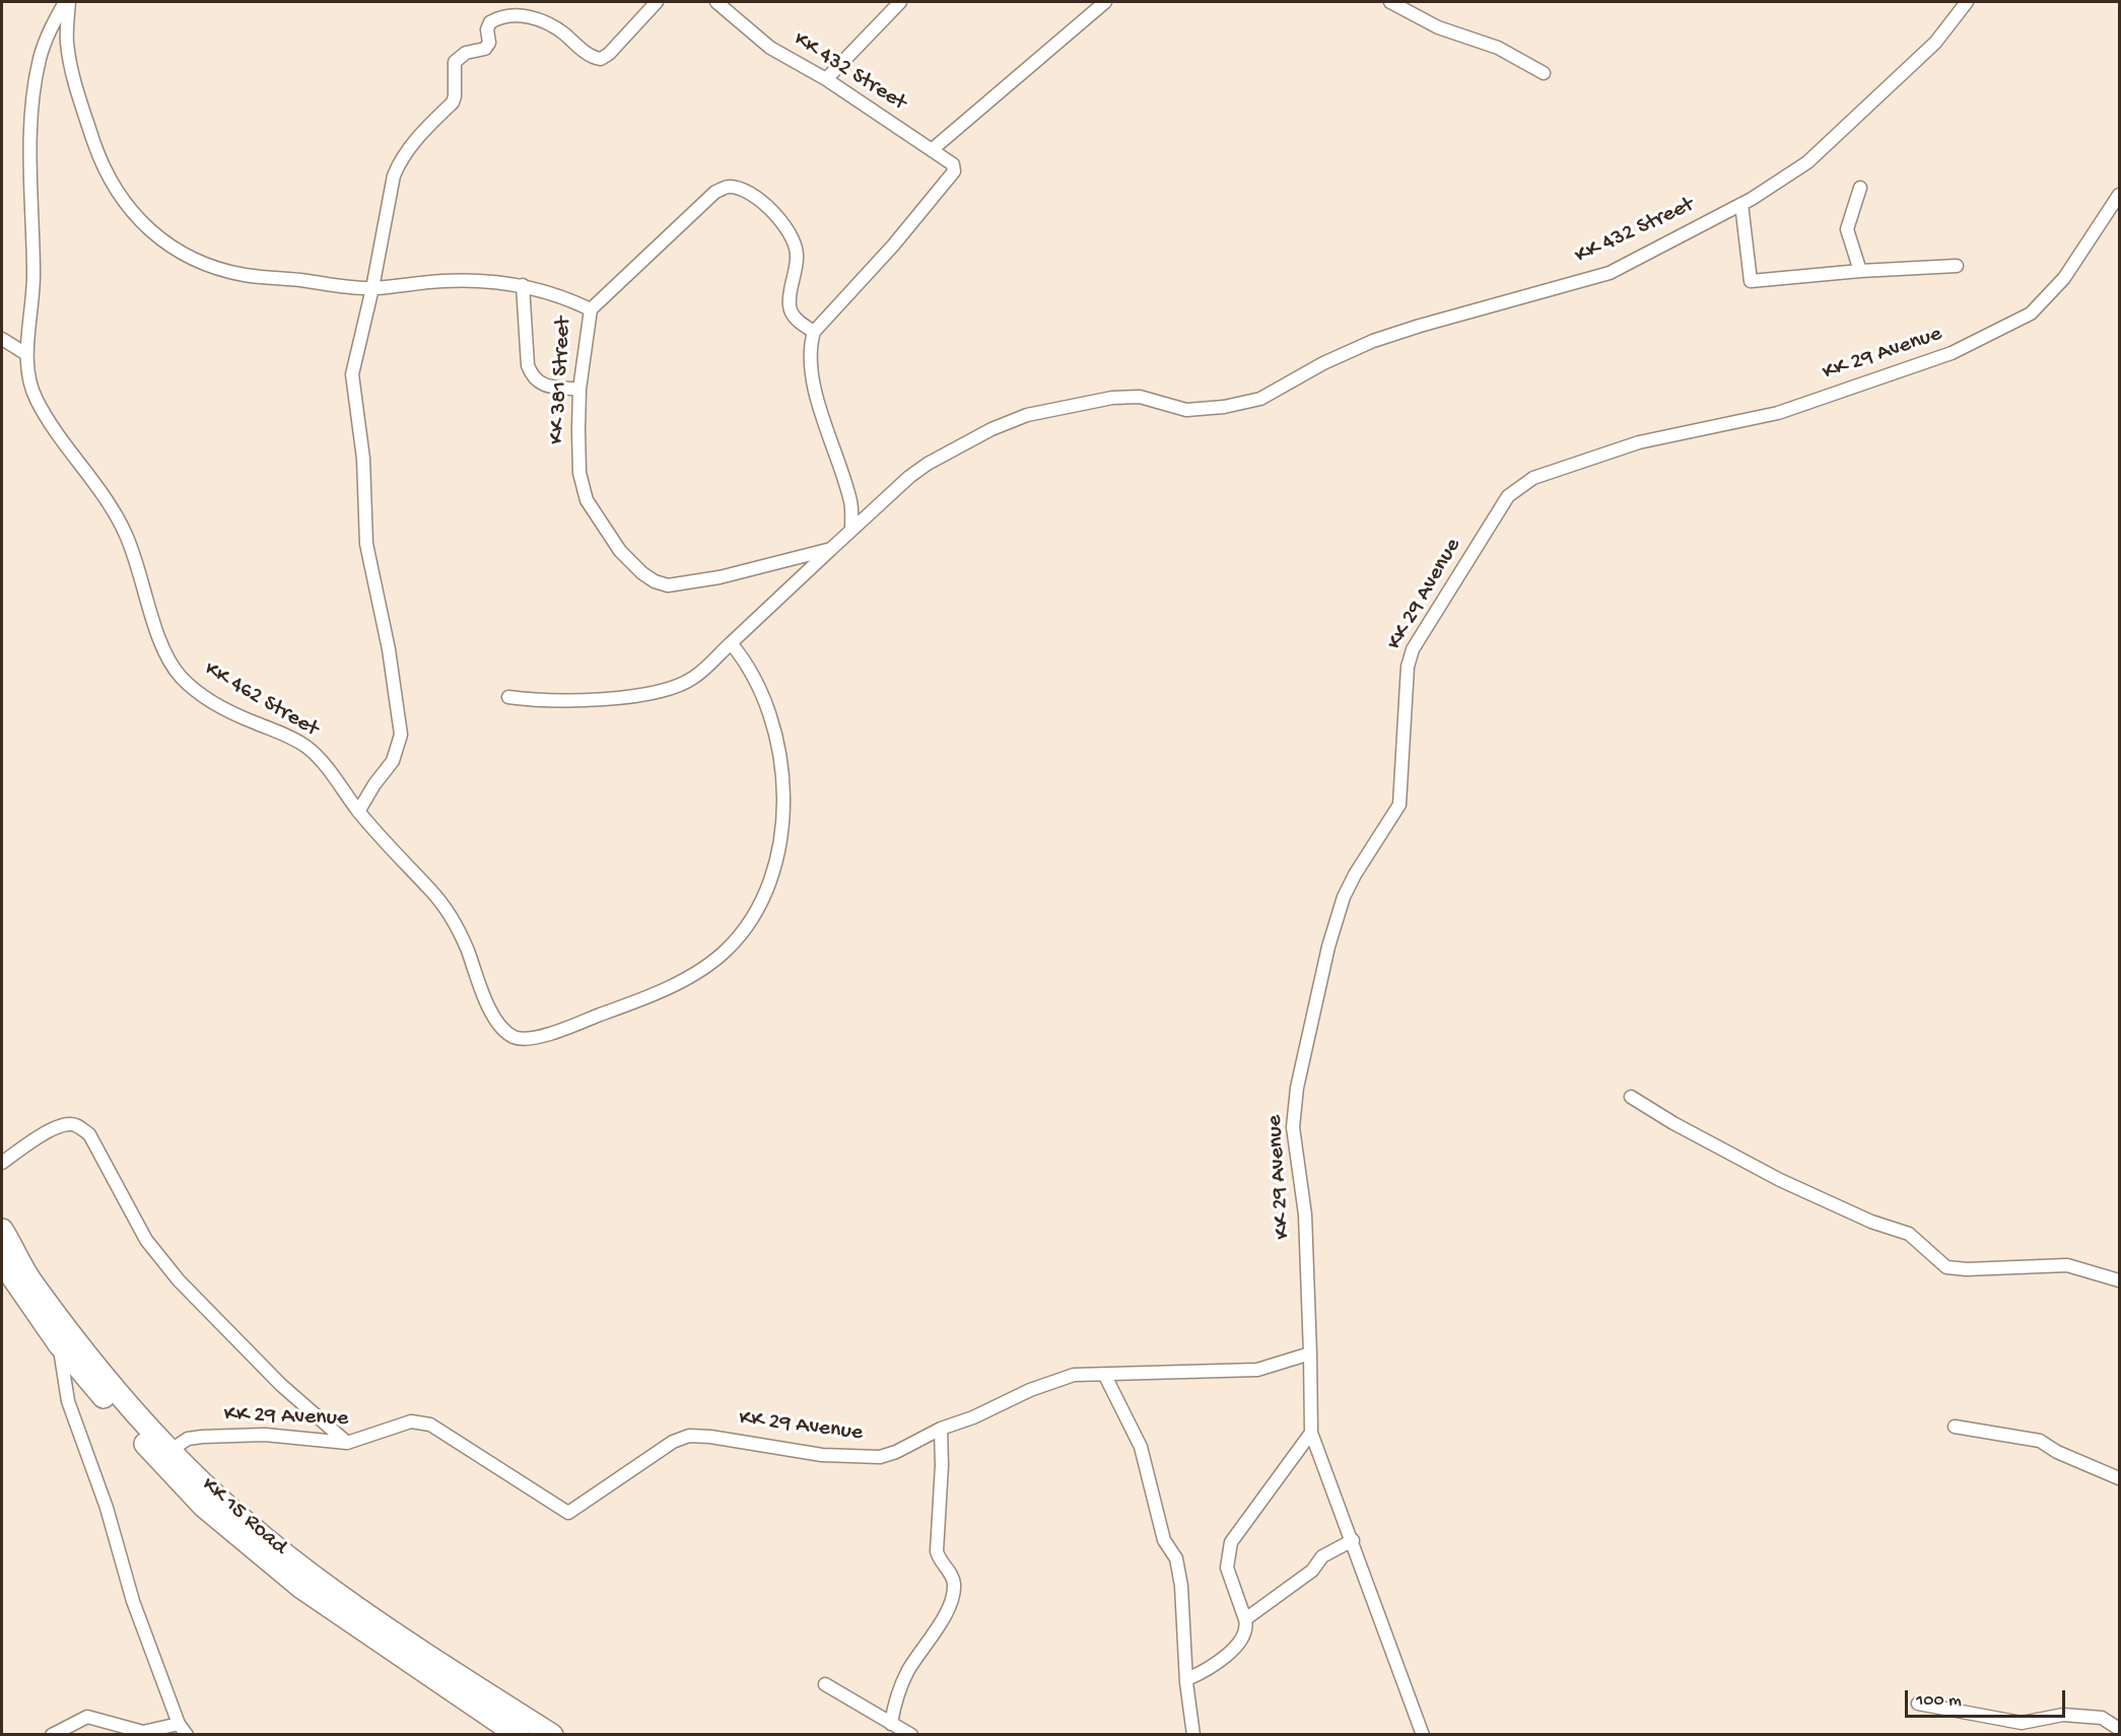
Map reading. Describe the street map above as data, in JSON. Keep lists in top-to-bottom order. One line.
{"streets":{"highway":["KK 15 Road"],"street":["KK 432 Street","KK 29 Avenue","KK 381 Street","KK 462 Street"]},"crossings":[["KK 432 Street","KK 381 Street"],["KK 29 Avenue","KK 15 Road"],["KK 381 Street","KK 462 Street"]],"scale_bar":"100 m"}
